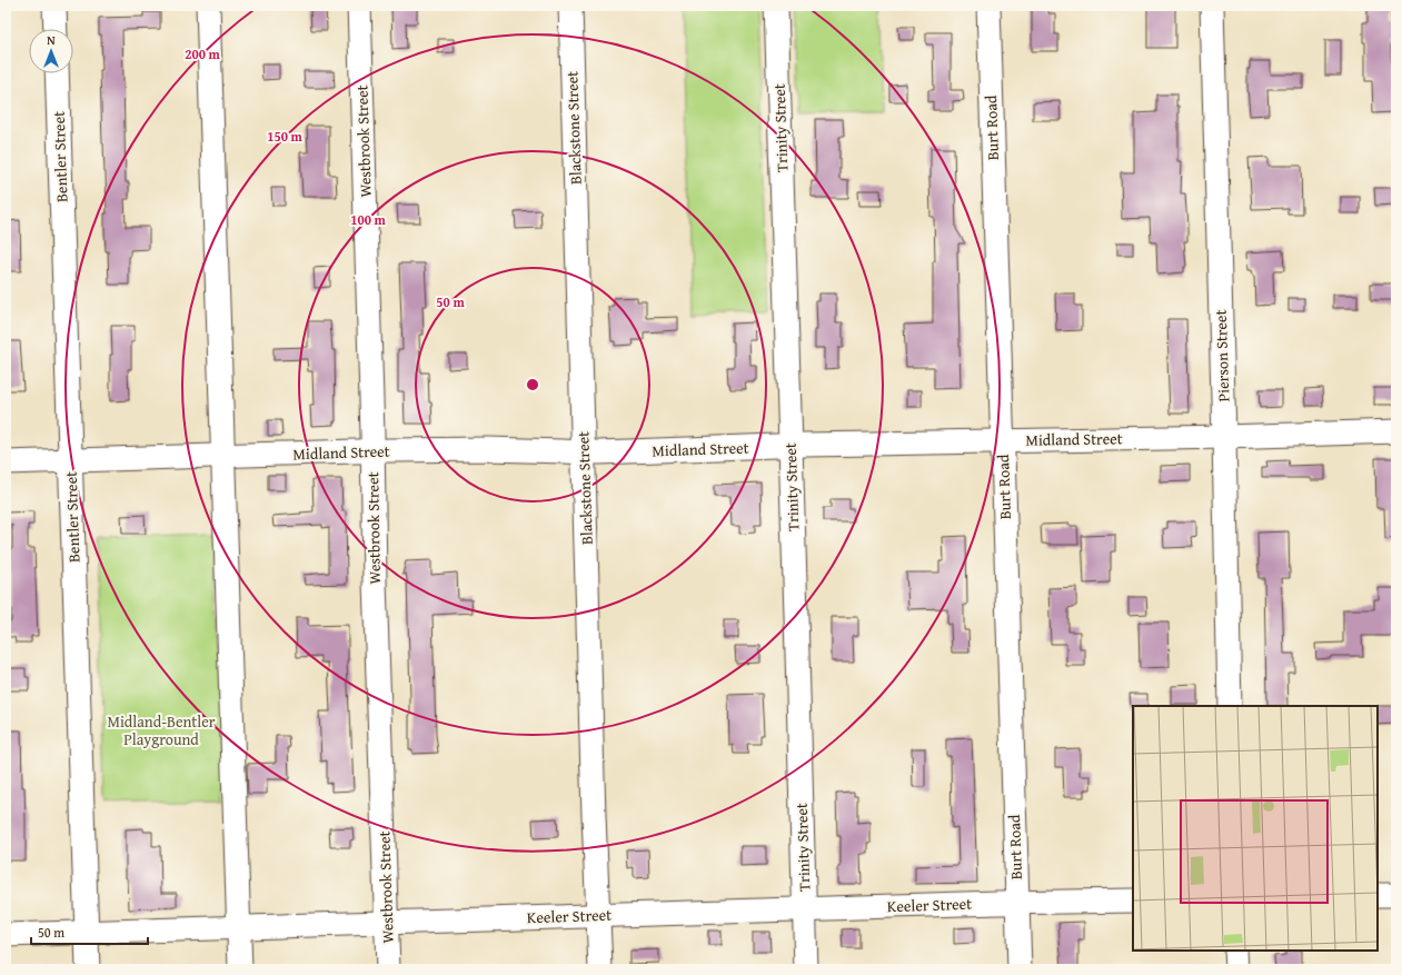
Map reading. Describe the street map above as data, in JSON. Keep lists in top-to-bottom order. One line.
{"streets":{"street":["Blackstone Street","Trinity Street","Burt Road","Westbrook Street","Bentler Street","Pierson Street","Midland Street","Keeler Street"]},"crossings":[["Blackstone Street","Midland Street"],["Blackstone Street","Keeler Street"],["Trinity Street","Midland Street"],["Trinity Street","Keeler Street"],["Burt Road","Midland Street"],["Burt Road","Keeler Street"],["Westbrook Street","Midland Street"],["Westbrook Street","Keeler Street"],["Bentler Street","Midland Street"],["Bentler Street","Keeler Street"],["Pierson Street","Midland Street"]],"parks":["Midland-Bentler Playground"],"scale_bar":"50 m","north":"top","rings":["200 m","150 m","100 m","50 m"]}
